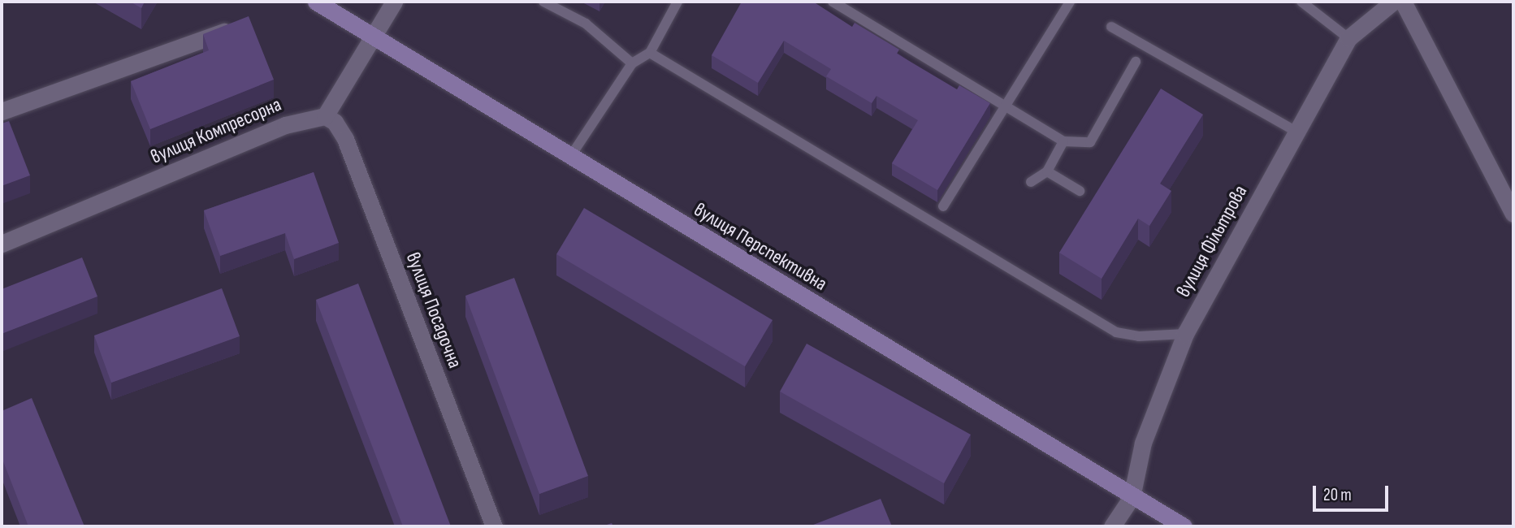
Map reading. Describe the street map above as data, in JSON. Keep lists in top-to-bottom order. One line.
{"streets":{"street":["вулиця Компресорна","вулиця Фільтрова","вулиця Перспективна","вулиця Посадочна"]},"crossings":[["вулиця Компресорна","вулиця Посадочна"],["вулиця Фільтрова","вулиця Перспективна"]],"scale_bar":"20 m"}
